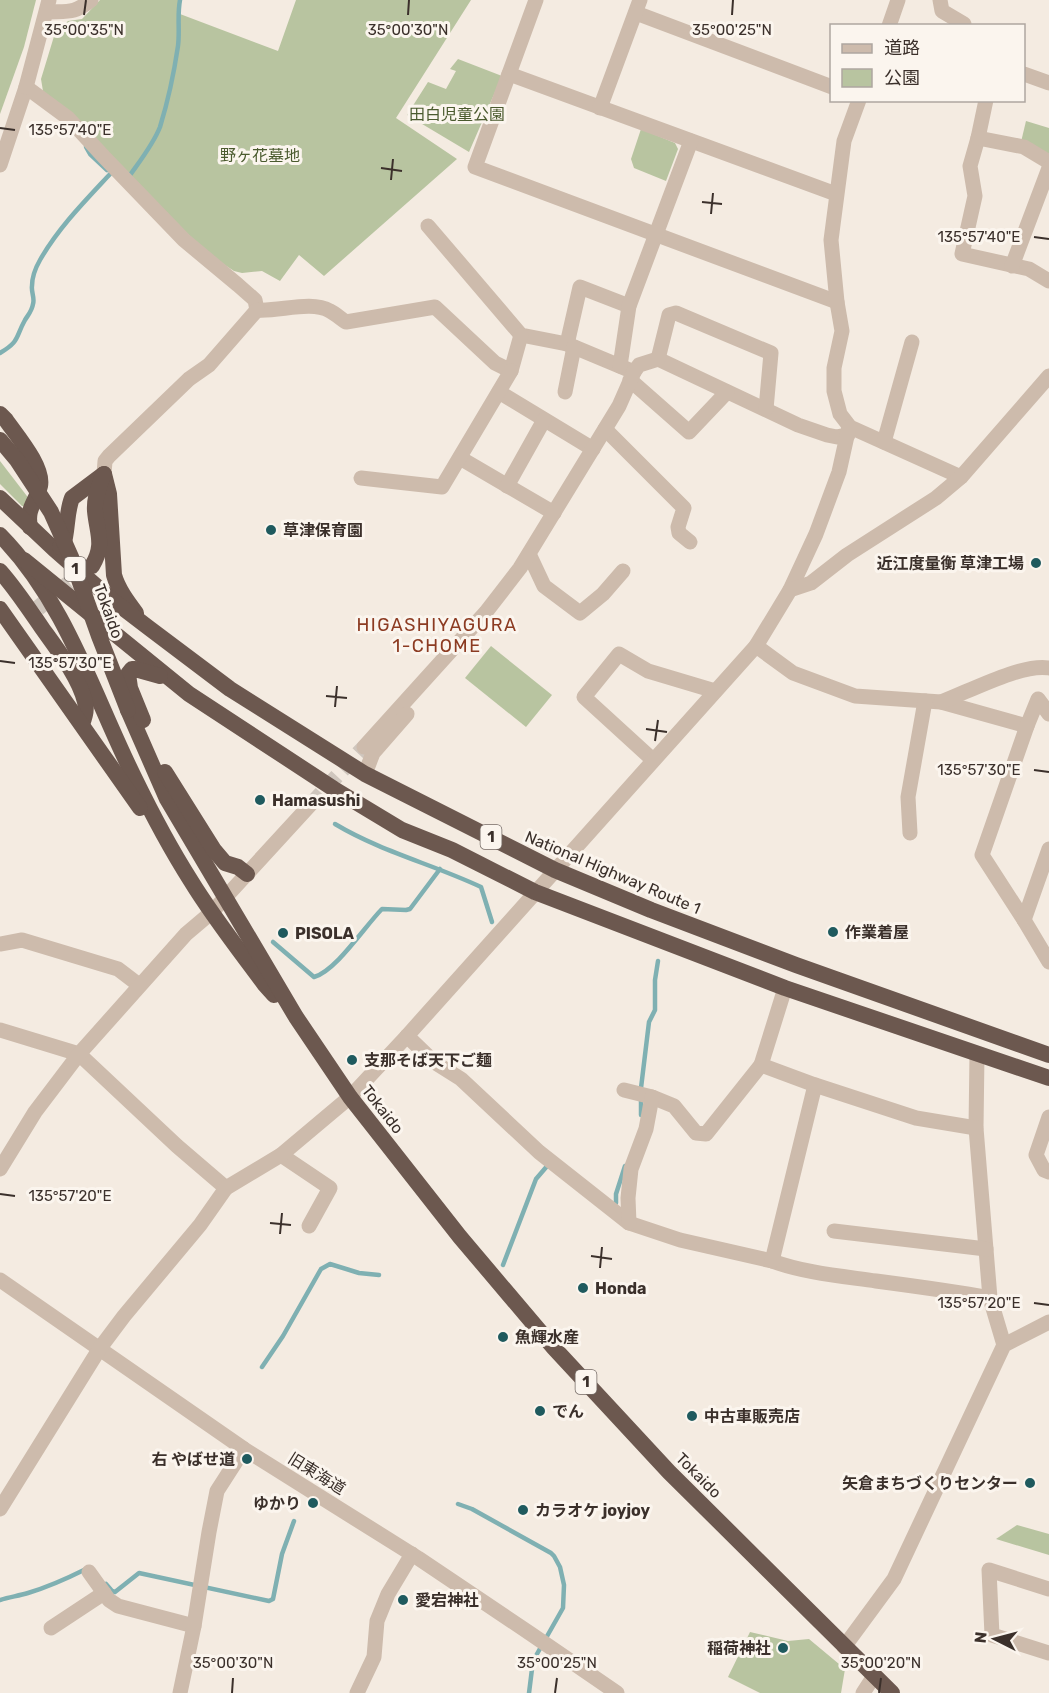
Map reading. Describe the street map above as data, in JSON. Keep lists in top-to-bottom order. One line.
{"streets":{"highway":["1","Tokaido","National Highway Route 1"],"street":["旧東海道"]},"crossings":[["1","Tokaido"]],"districts":["HIGASHIYAGURA 1-CHOME"],"parks":["田白児童公園","野ヶ花墓地"],"places":["草津保育園","近江度量衡 草津工場","Hamasushi","作業着屋","PISOLA","支那そば天下ご麺","Honda","魚輝水産","でん","中古車販売店","右 やばせ道","矢倉まちづくりセンター","ゆかり","カラオケ joyjoy","愛宕神社","稲荷神社"],"legend":["道路","公園"],"north":"left","coordinates":["35°00'35\"N","35°00'30\"N","35°00'25\"N","135°57'40\"E","135°57'30\"E","135°57'20\"E","35°00'20\"N"]}
